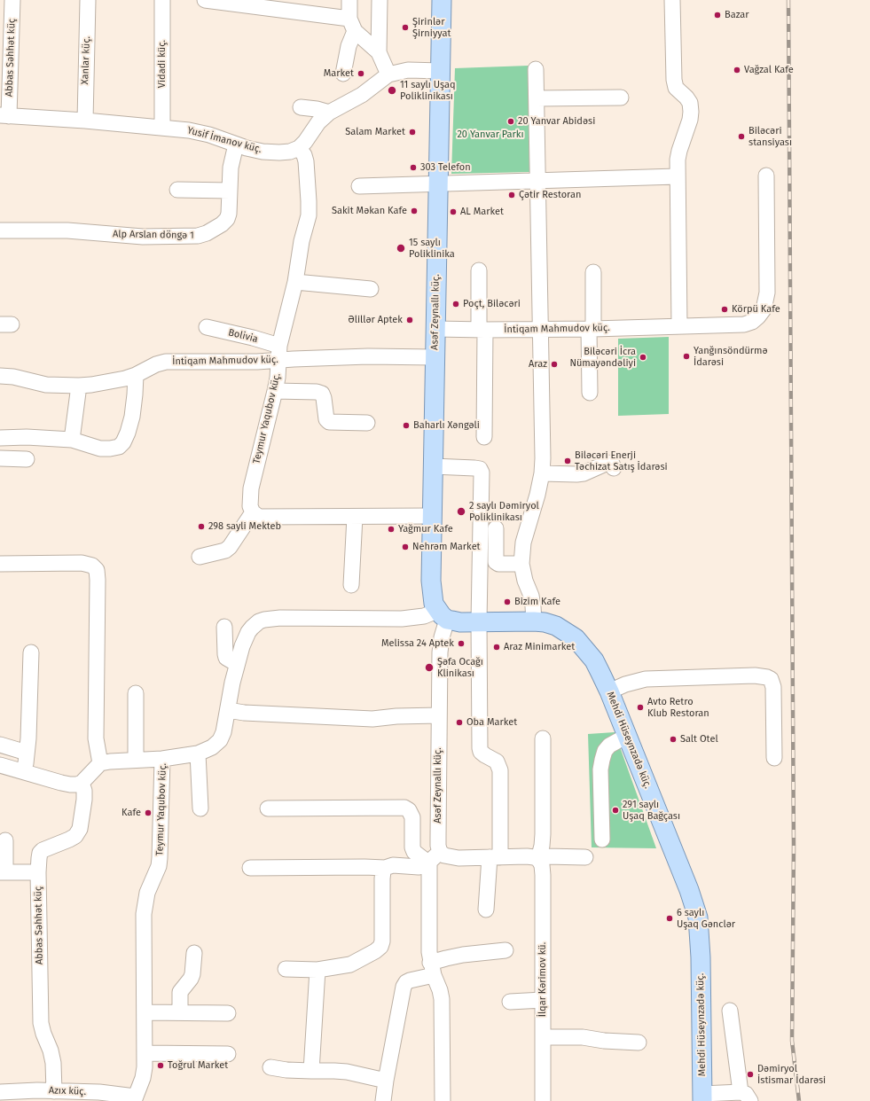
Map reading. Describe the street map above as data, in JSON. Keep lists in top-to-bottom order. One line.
{"streets":{"main road":["Asəf Zeynallı küç.","Mehdi Hüseynzadə küç."],"street":["Abbas Səhhət küç","Xanlar küç.","Vidadi küç.","Yusif İmanov küç.","Alp Arslan döngə 1","İntiqam Mahmudov küç.","Bolivia","Teymur Yaqubov küç.","İlqar Kərimov kü.","Azıx küç."]},"crossings":[["Abbas Səhhət küç","Yusif İmanov küç."],["Abbas Səhhət küç","Azıx küç."],["Xanlar küç.","Yusif İmanov küç."],["Vidadi küç.","Yusif İmanov küç."],["Yusif İmanov küç.","Alp Arslan döngə 1"],["Yusif İmanov küç.","Teymur Yaqubov küç."],["Asəf Zeynallı küç.","İntiqam Mahmudov küç."],["Asəf Zeynallı küç.","Teymur Yaqubov küç."],["İntiqam Mahmudov küç.","Bolivia"],["İntiqam Mahmudov küç.","Teymur Yaqubov küç."],["Bolivia","Teymur Yaqubov küç."],["Teymur Yaqubov küç.","Azıx küç."]],"parks":["20 Yanvar Parkı"],"places":["Bazar","Şirinlər Şirniyyat","Vağzal Kafe","Market","11 saylı Uşaq Poliklinikası","20 Yanvar Abidəsi","Salam Market","Biləcəri stansiyası","303 Telefon","Çətir Restoran","Sakit Məkan Kafe","AL Market","15 saylı Poliklinika","Poçt, Biləcəri","Körpü Kafe","Əlillər Aptek","Yanğınsöndürmə İdarəsi","Biləcəri İcra Nümayəndəliyi","Araz","Baharlı Xəngəli","Biləcəri Enerji Təchizat Satış İdarəsi","2 saylı Dəmiryol Poliklinikası","298 sayli Mekteb","Yağmur Kafe","Nehrəm Market","Bizim Kafe","Melissa 24 Aptek","Araz Minimarket","Şəfa Ocağı Klinikası","Avto Retro Klub Restoran","Oba Market","Salt Otel","291 saylı Uşaq Bağçası","Kafe","6 saylı Uşaq Gənclər","Toğrul Market","Dəmiryol İstismar İdarəsi"]}
